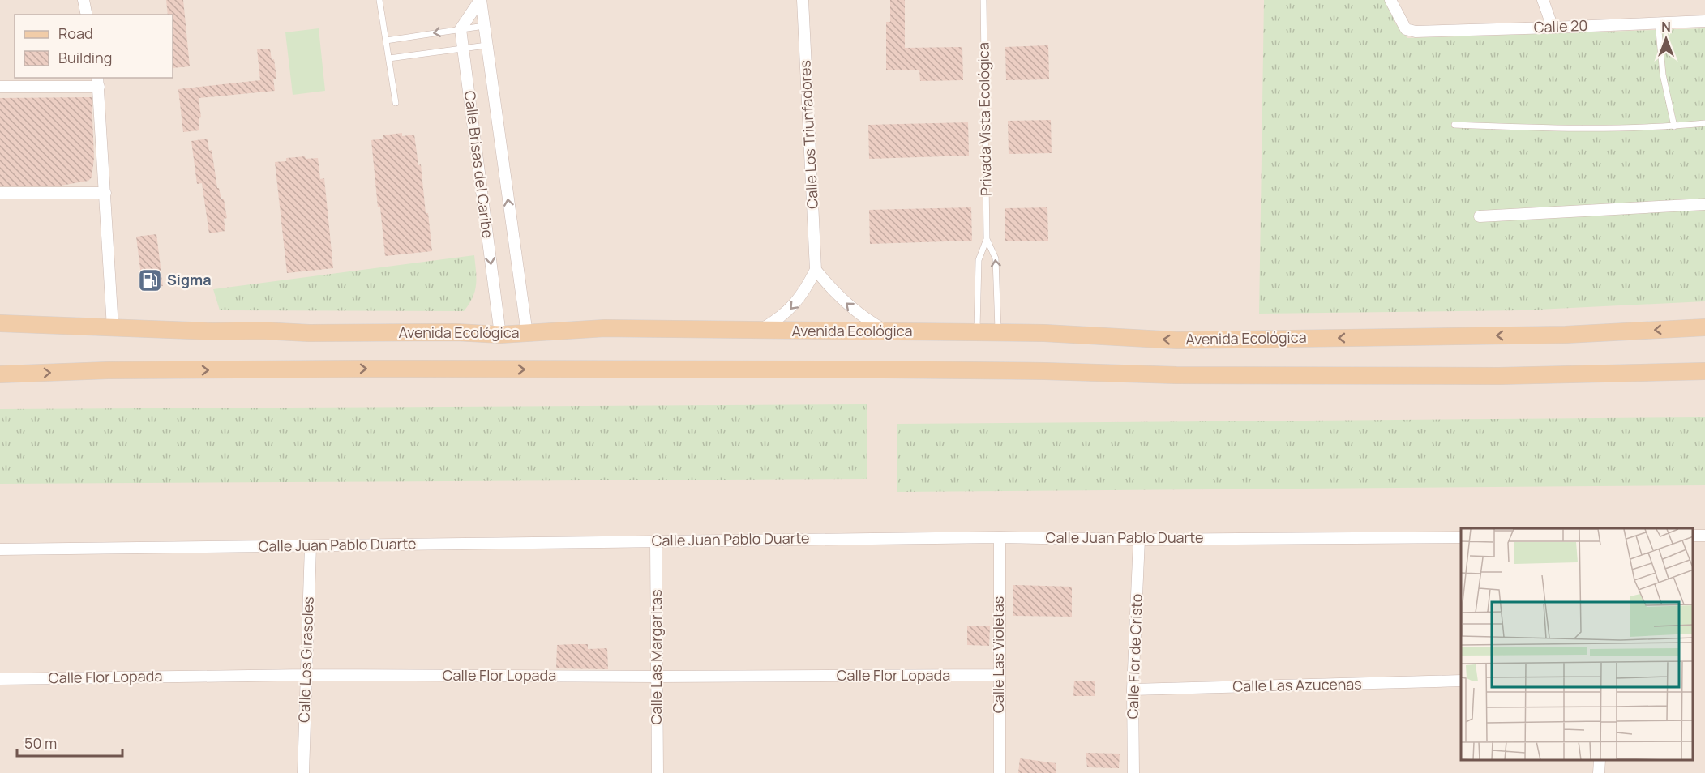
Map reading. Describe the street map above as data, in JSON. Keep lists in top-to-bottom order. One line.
{"streets":{"main road":["Avenida Ecológica"],"street":["Calle 20","Calle Los Triunfadores","Calle Brisas del Caribe","Calle Juan Pablo Duarte","Calle Las Violetas","Calle Flor de Cristo","Calle Las Margaritas","Calle Los Girasoles","Calle Flor Lopada","Calle Las Azucenas"],"lane":["Privada Vista Ecológica"]},"crossings":[["Privada Vista Ecológica","Avenida Ecológica"],["Calle Los Triunfadores","Avenida Ecológica"],["Calle Brisas del Caribe","Avenida Ecológica"],["Calle Juan Pablo Duarte","Calle Las Violetas"],["Calle Juan Pablo Duarte","Calle Flor de Cristo"],["Calle Juan Pablo Duarte","Calle Las Margaritas"],["Calle Juan Pablo Duarte","Calle Los Girasoles"],["Calle Las Violetas","Calle Flor Lopada"],["Calle Flor de Cristo","Calle Las Azucenas"],["Calle Las Margaritas","Calle Flor Lopada"],["Calle Los Girasoles","Calle Flor Lopada"]],"places":{"fuel station":["Sigma"]},"legend":["Road","Building"],"scale_bar":"50 m","north":"top"}
